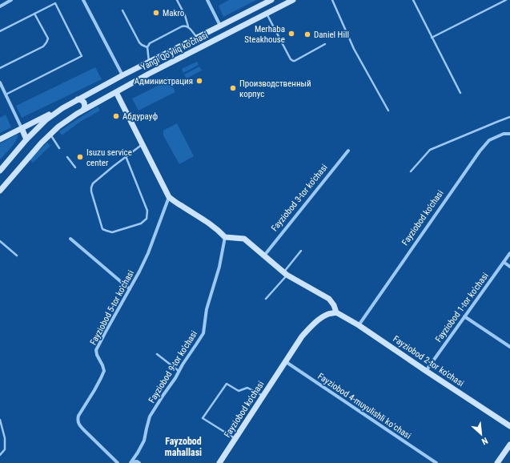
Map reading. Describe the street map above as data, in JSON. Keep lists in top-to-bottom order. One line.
{"streets":{"street":["Yangi Qo'yliq ko'chasi","Fayziobod 3-tor ko'chasi","Fayziobod ko'chasi","Fayziobod 5-tor ko'chasi","Fayziobod 1-tor ko'chasi","Fayziobod 2-tor ko'chasi","Fayziobod 9-tor ko'chasi","Fayziobod 4-muyulishli koʻchasi"]},"crossings":[["Fayziobod ko'chasi","Fayziobod 2-tor ko'chasi"],["Fayziobod ko'chasi","Fayziobod 4-muyulishli koʻchasi"],["Fayziobod 1-tor ko'chasi","Fayziobod 2-tor ko'chasi"]],"districts":["Fayzobod mahallasi"],"places":["Makro","Merhaba Steakhouse","Daniel Hill","Администрация","Производственный корпус","Абдурауф","Isuzu service center"],"north":"bottom right"}
